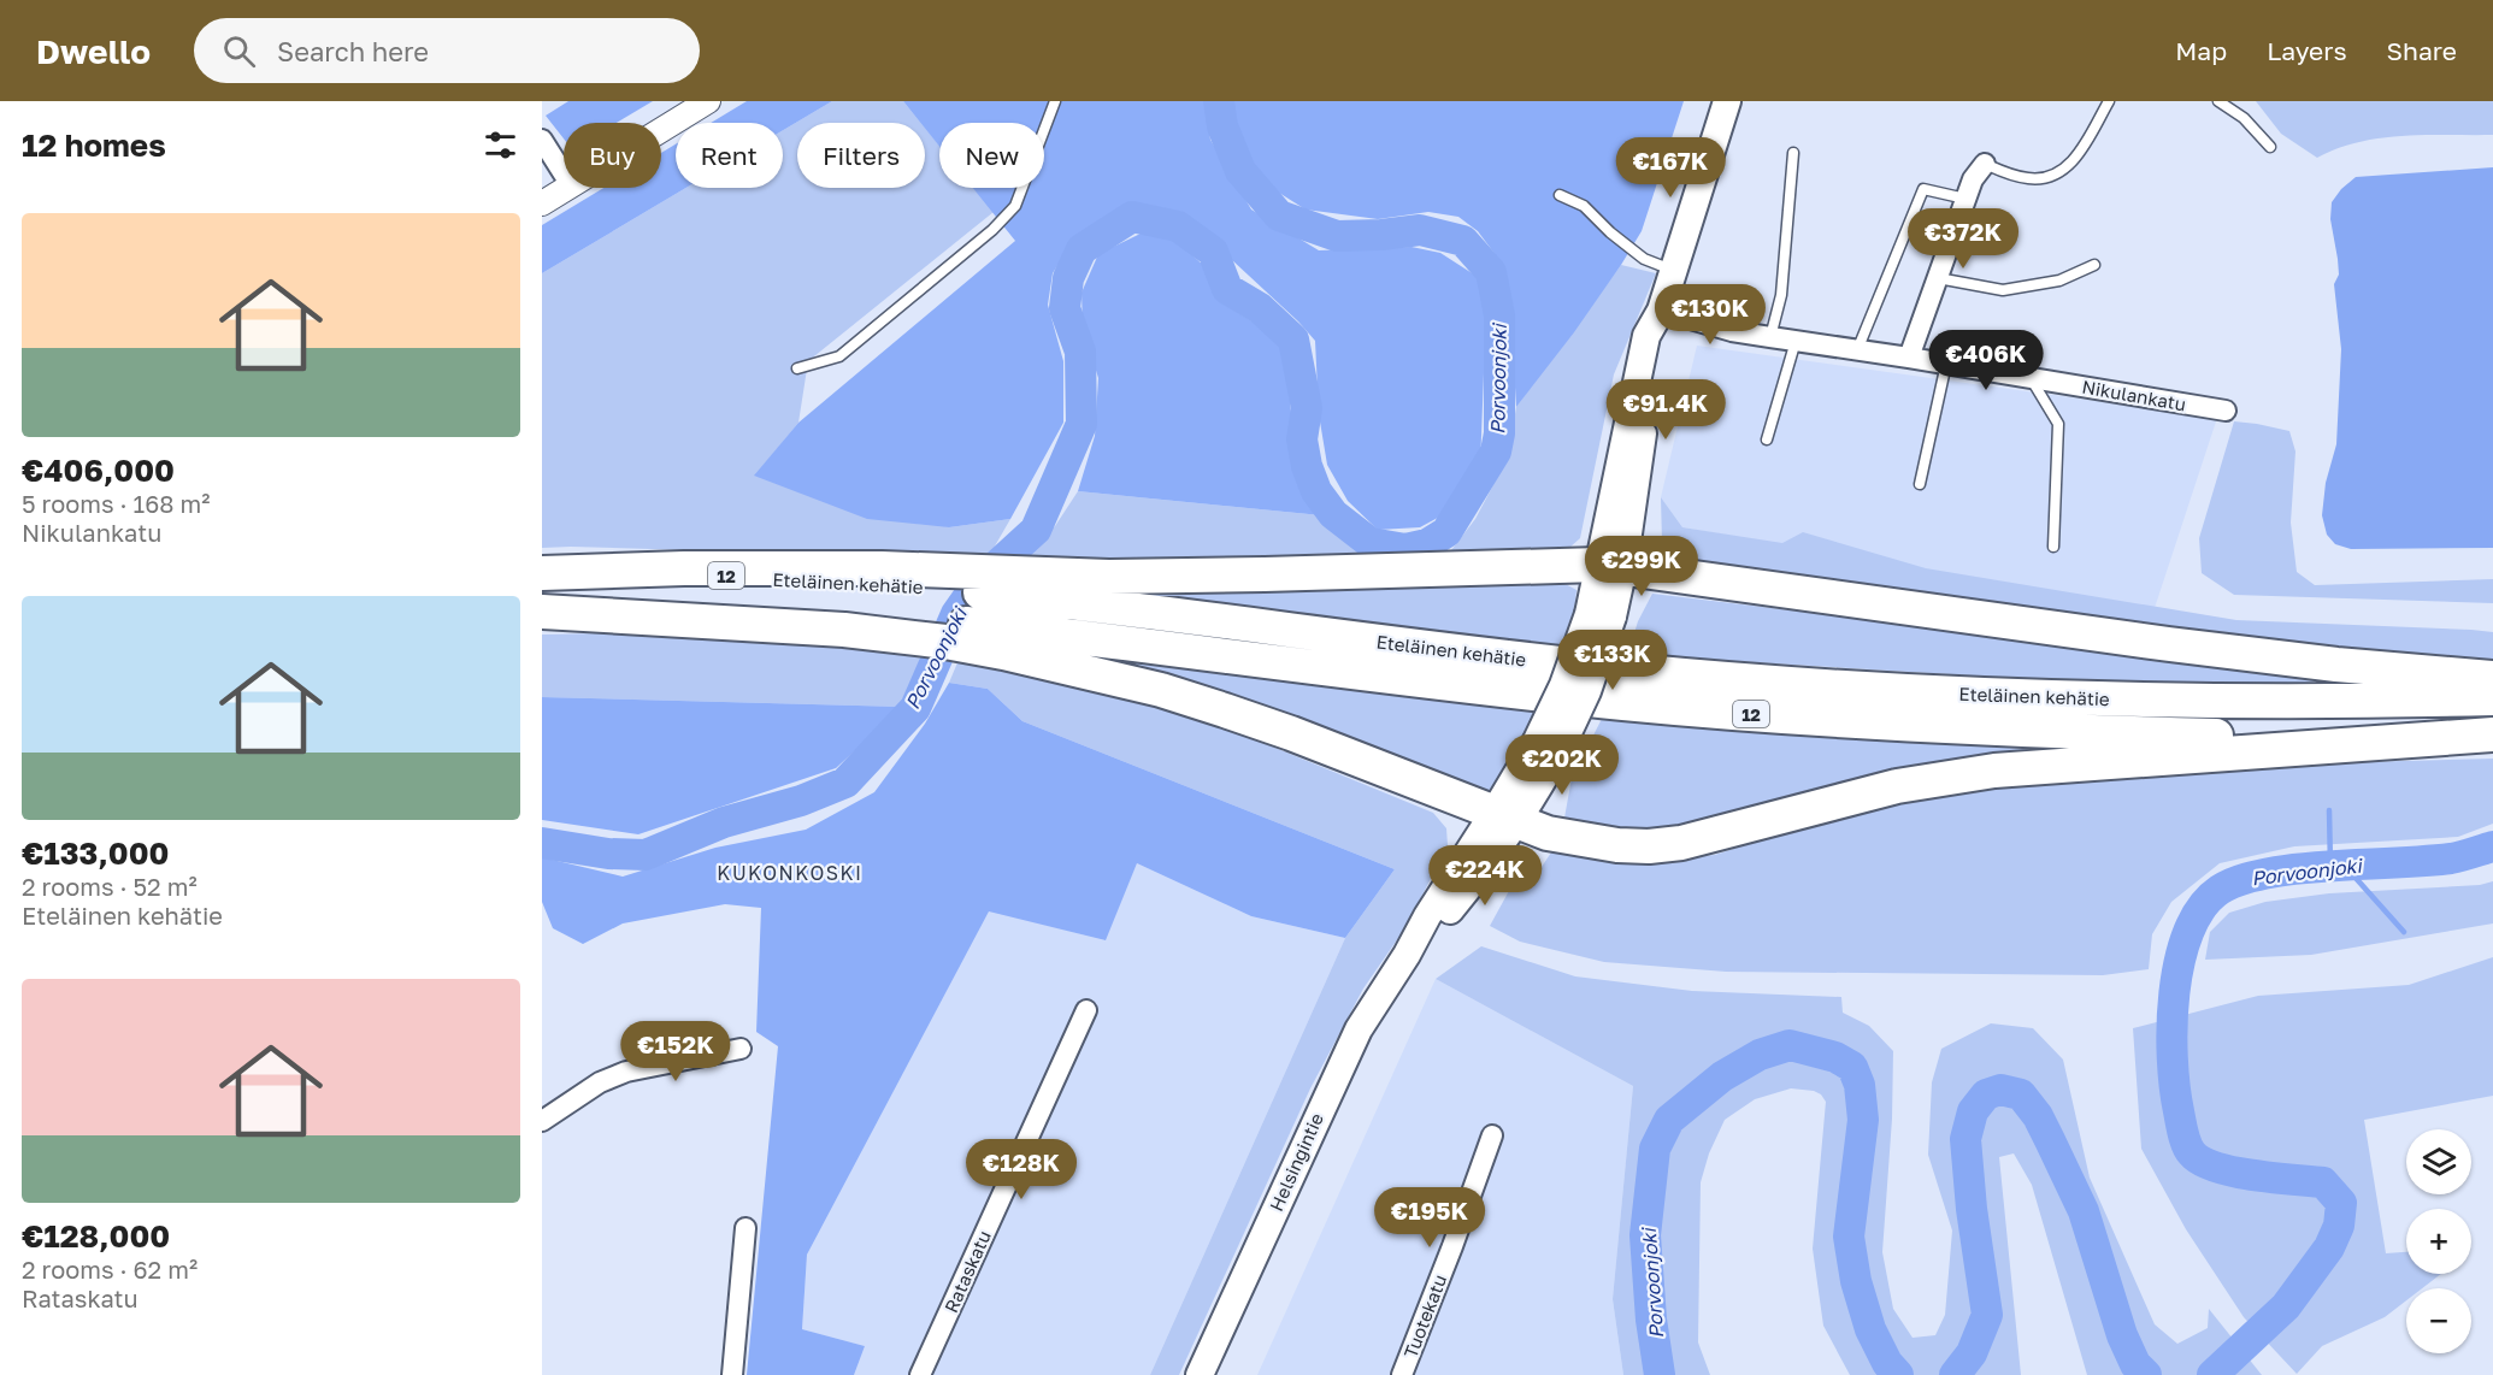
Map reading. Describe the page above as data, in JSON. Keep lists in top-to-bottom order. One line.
{"streets":{"highway":["12","Eteläinen kehätie"],"main road":["Helsingintie"],"street":["Nikulankatu","Rataskatu","Tuotekatu"]},"crossings":[["Nikulankatu","Helsingintie"]],"districts":["KUKONKOSKI"],"water":["Porvoonjoki"],"page":{"header":"Dwello","search":"Search here","nav":["Map","Layers","Share"],"heading":"12 homes","chip":["Buy","Rent","Filters","New"],"price":["€167K","€372K","€130K","€406K","€91.4K","€299K","€133K","€202K","€224K","€152K","€128K","€195K"],"list":[{"name":"€406,000","note":"5 rooms · 168 m² · Nikulankatu"},{"name":"€133,000","note":"2 rooms · 52 m² · Eteläinen kehätie"},{"name":"€128,000","note":"2 rooms · 62 m² · Rataskatu"}],"map_buttons":["+","−"]}}
